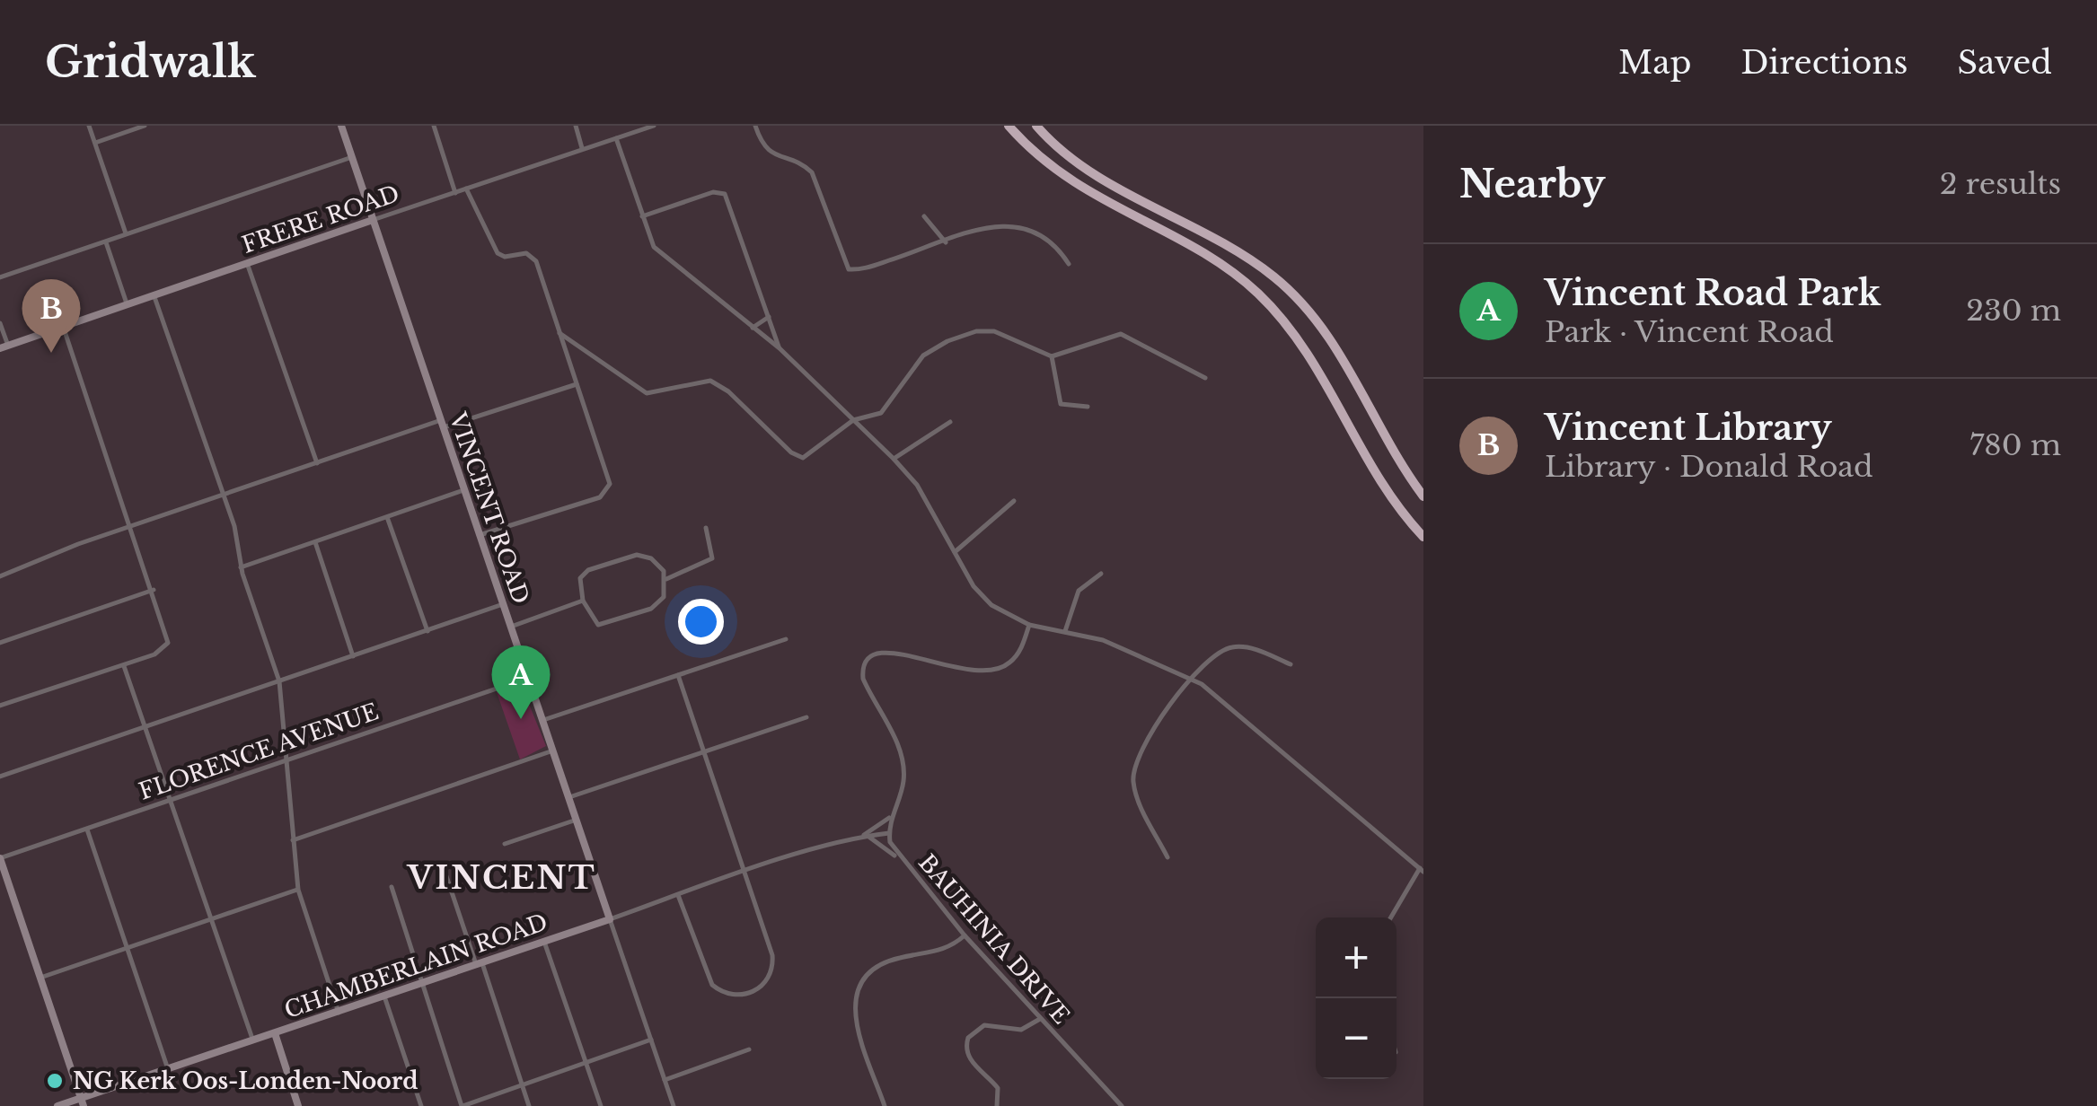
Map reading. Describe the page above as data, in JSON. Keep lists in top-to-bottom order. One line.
{"streets":{"street":["FRERE ROAD","VINCENT ROAD","FLORENCE AVENUE","BAUHINIA DRIVE","CHAMBERLAIN ROAD"]},"crossings":[["FRERE ROAD","VINCENT ROAD"],["VINCENT ROAD","FLORENCE AVENUE"],["VINCENT ROAD","CHAMBERLAIN ROAD"],["BAUHINIA DRIVE","CHAMBERLAIN ROAD"]],"districts":["VINCENT"],"places":["NG Kerk Oos-Londen-Noord"],"page":{"header":"Gridwalk","nav":["Map","Directions","Saved"],"heading":["Nearby","2 results"],"list":[{"mark":"A","name":"Vincent Road Park","note":"Park · Vincent Road","value":"230 m"},{"mark":"B","name":"Vincent Library","note":"Library · Donald Road","value":"780 m"}],"pins":["B","A"],"map_buttons":["+","−"]}}
